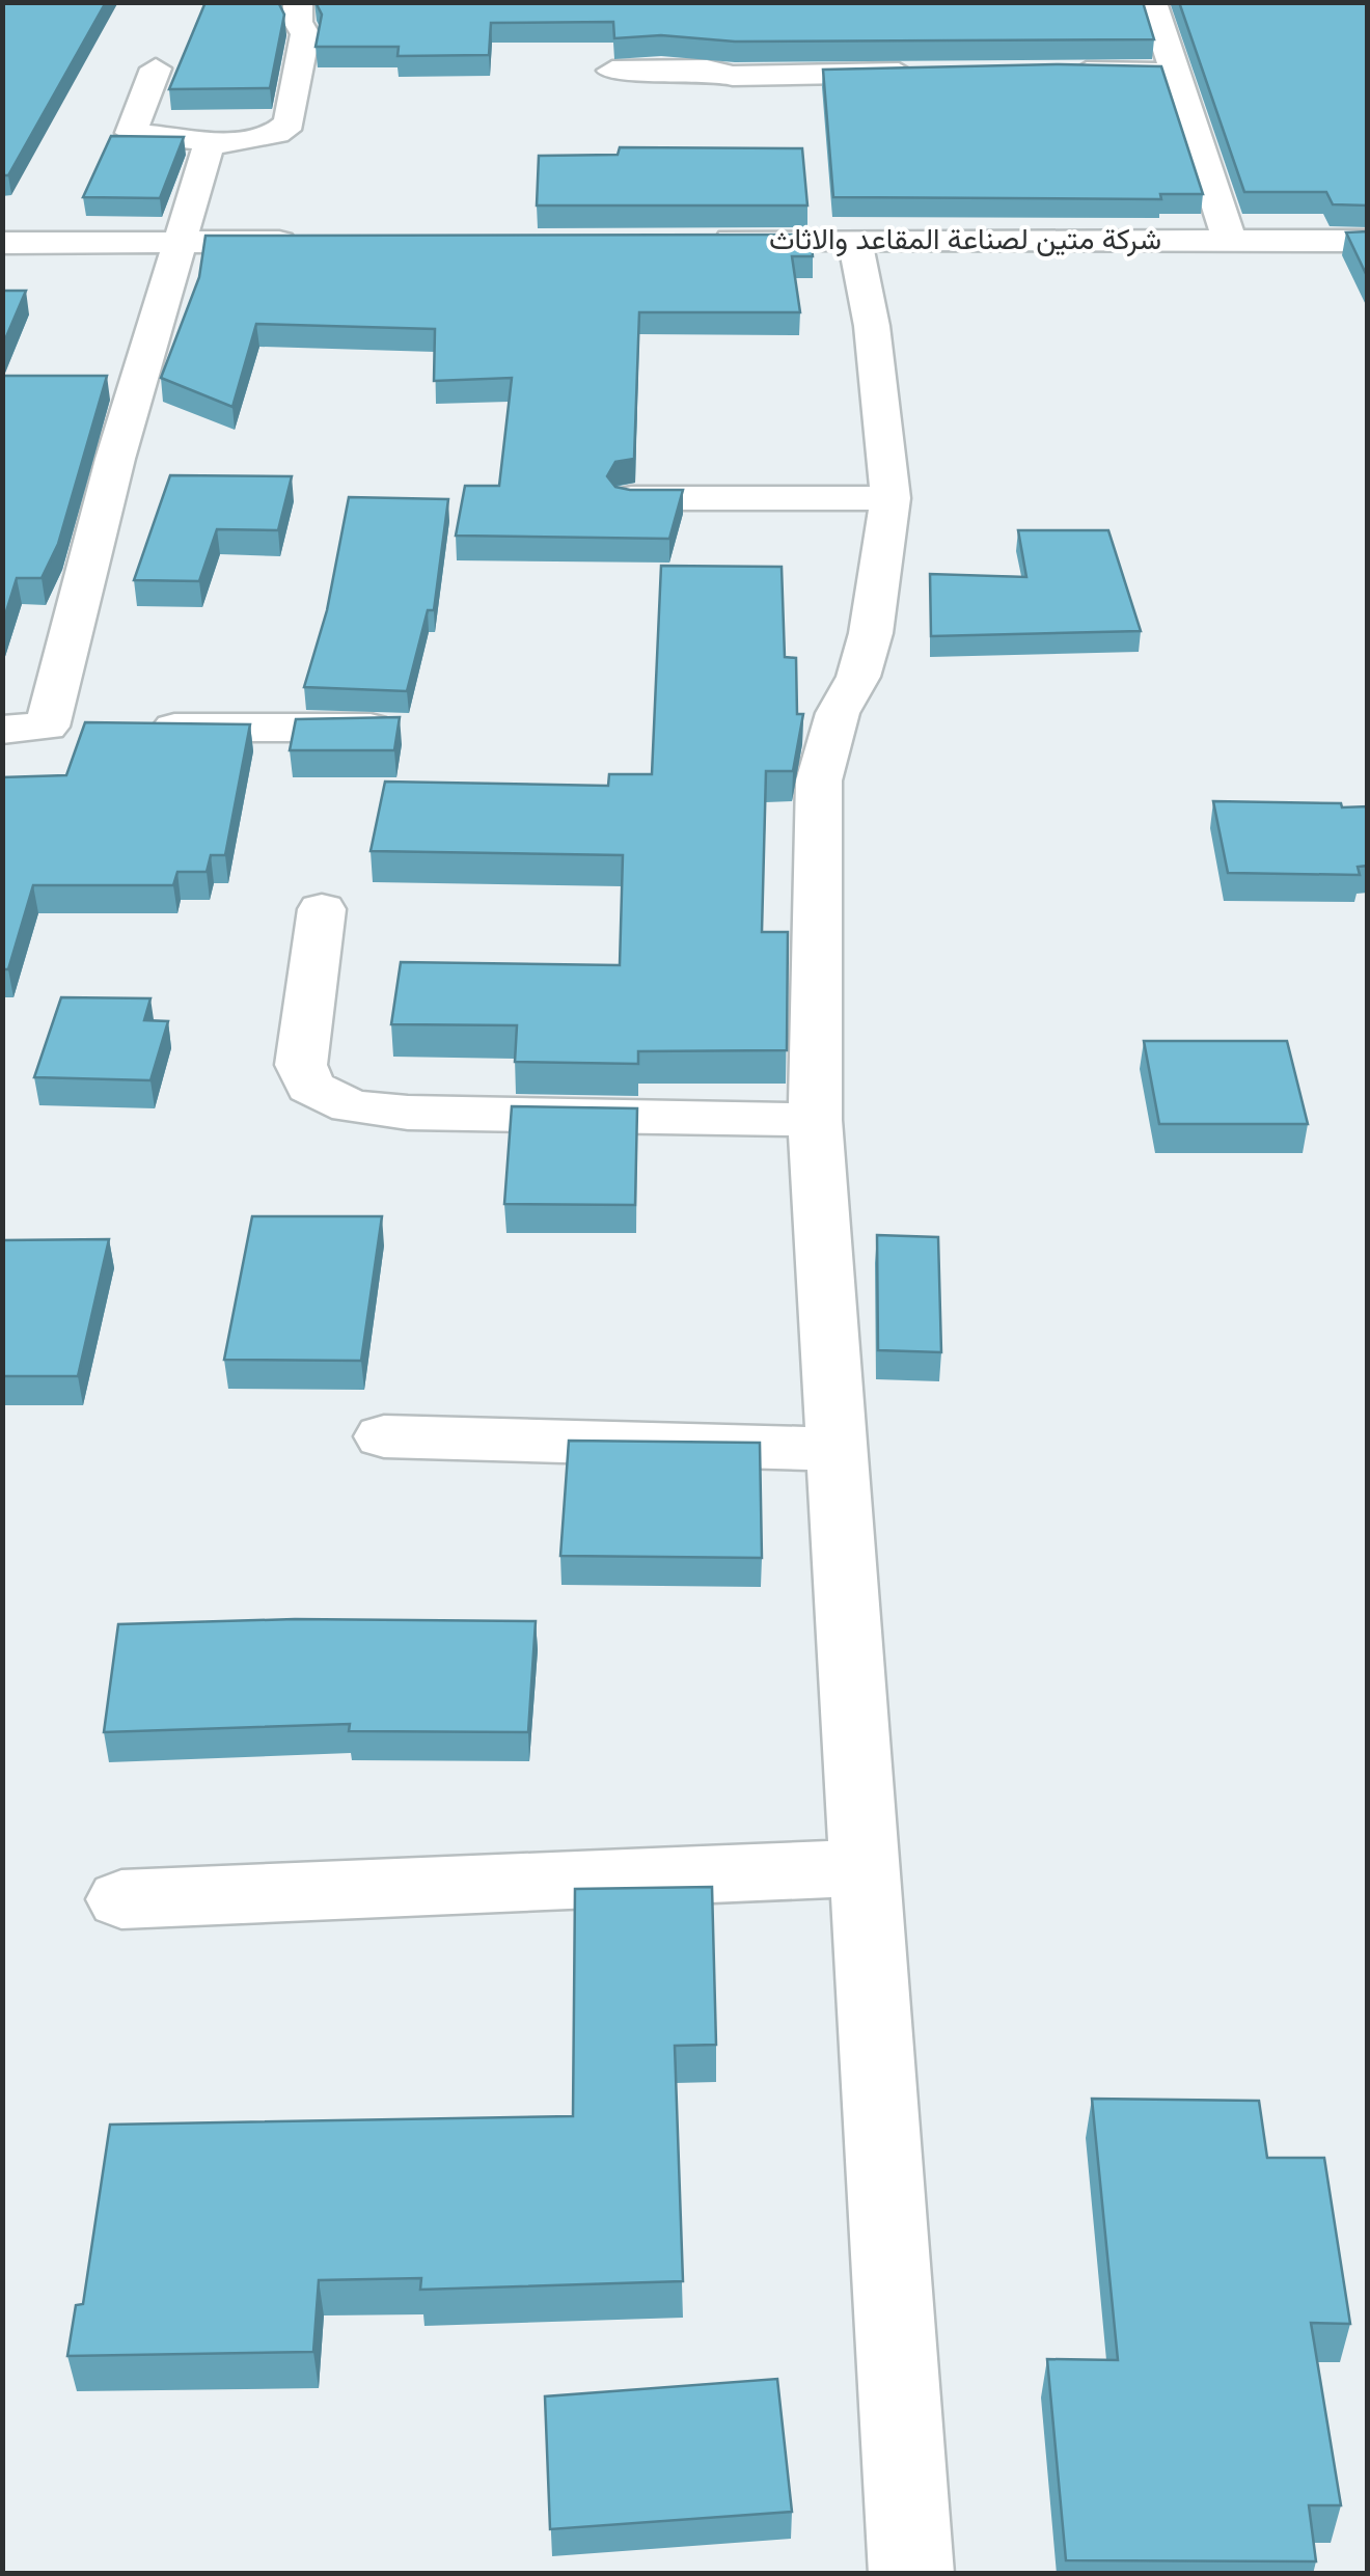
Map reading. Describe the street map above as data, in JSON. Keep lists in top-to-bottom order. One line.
{"streets":{"street":["شركة متين لصناعة المقاعد والاثاث"]}}
